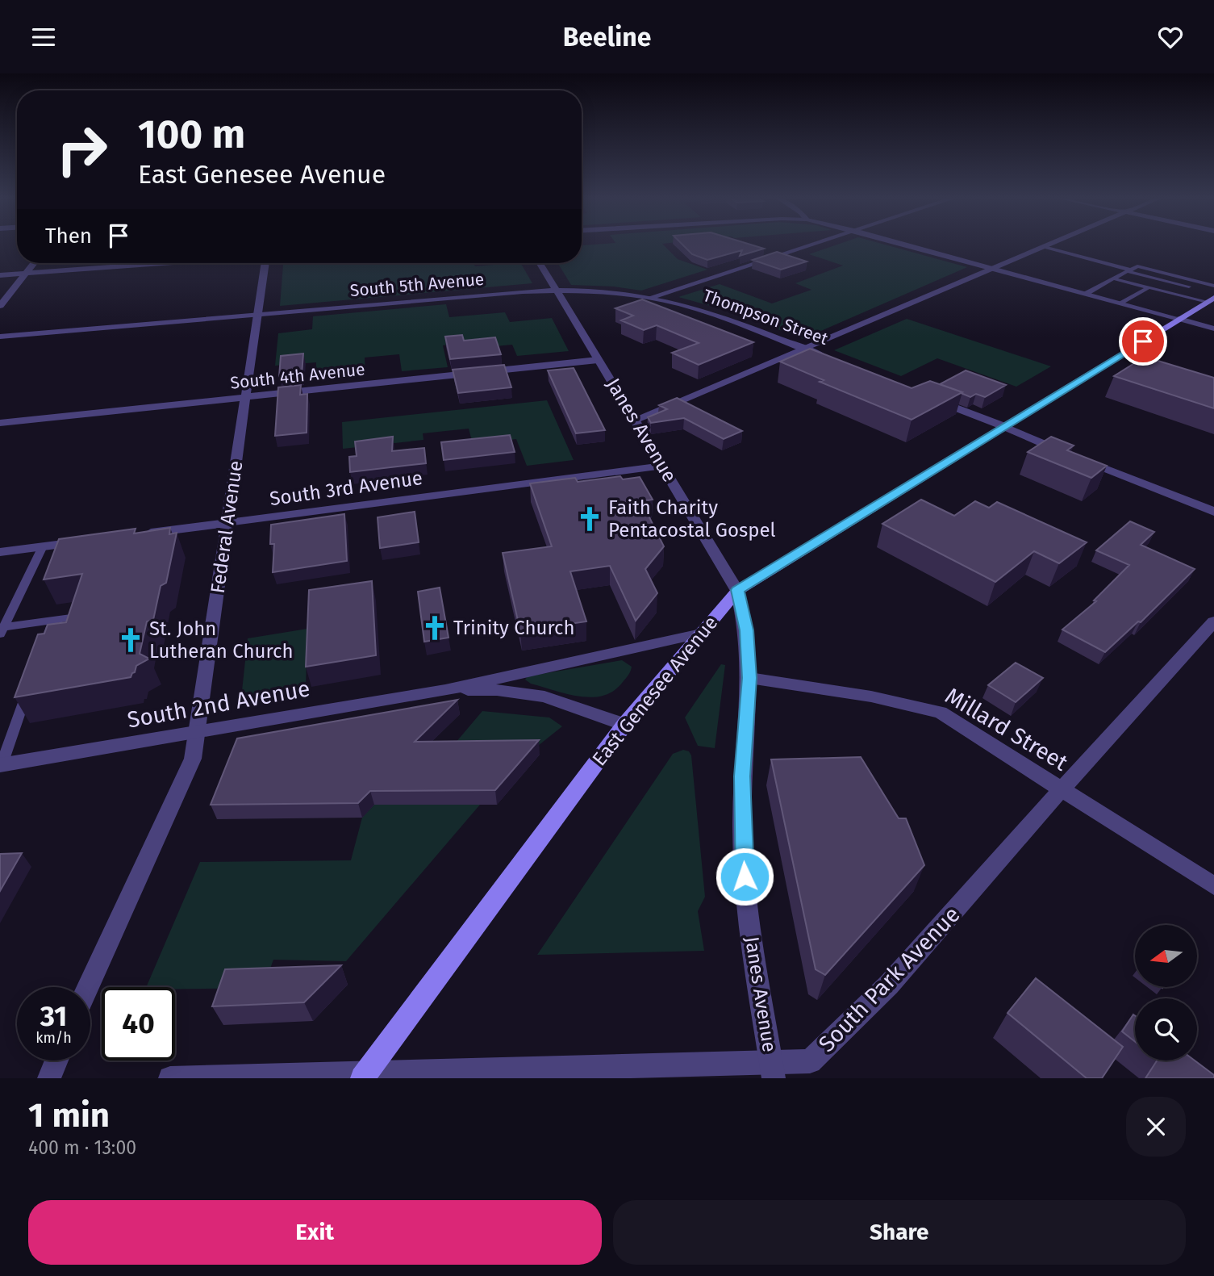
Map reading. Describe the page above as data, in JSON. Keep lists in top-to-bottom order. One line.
{"streets":{"main road":["East Genesee Avenue"],"street":["South 5th Avenue","Thompson Street","South 4th Avenue","Janes Avenue","South 3rd Avenue","Federal Avenue","South 2nd Avenue","Millard Street","South Park Avenue"]},"crossings":[["South 5th Avenue","Thompson Street"],["South 5th Avenue","Janes Avenue"],["South 5th Avenue","Federal Avenue"],["South 4th Avenue","Janes Avenue"],["South 4th Avenue","Federal Avenue"],["Janes Avenue","South 3rd Avenue"],["Janes Avenue","East Genesee Avenue"],["Janes Avenue","Millard Street"],["Janes Avenue","South Park Avenue"],["South 3rd Avenue","Federal Avenue"],["Federal Avenue","South 2nd Avenue"],["East Genesee Avenue","South 2nd Avenue"],["East Genesee Avenue","South Park Avenue"],["Millard Street","South Park Avenue"]],"places":{"church":["Faith Charity Pentacostal Gospel","Trinity Church","St. John Lutheran Church"]},"north":"left","page":{"header":"Beeline","turn":["100 m","East Genesee Avenue"],"then":"Then","speed":"31 km/h","limit":"40","heading":["1 min","400 m · 13:00"],"buttons":["Exit","Share"]}}
